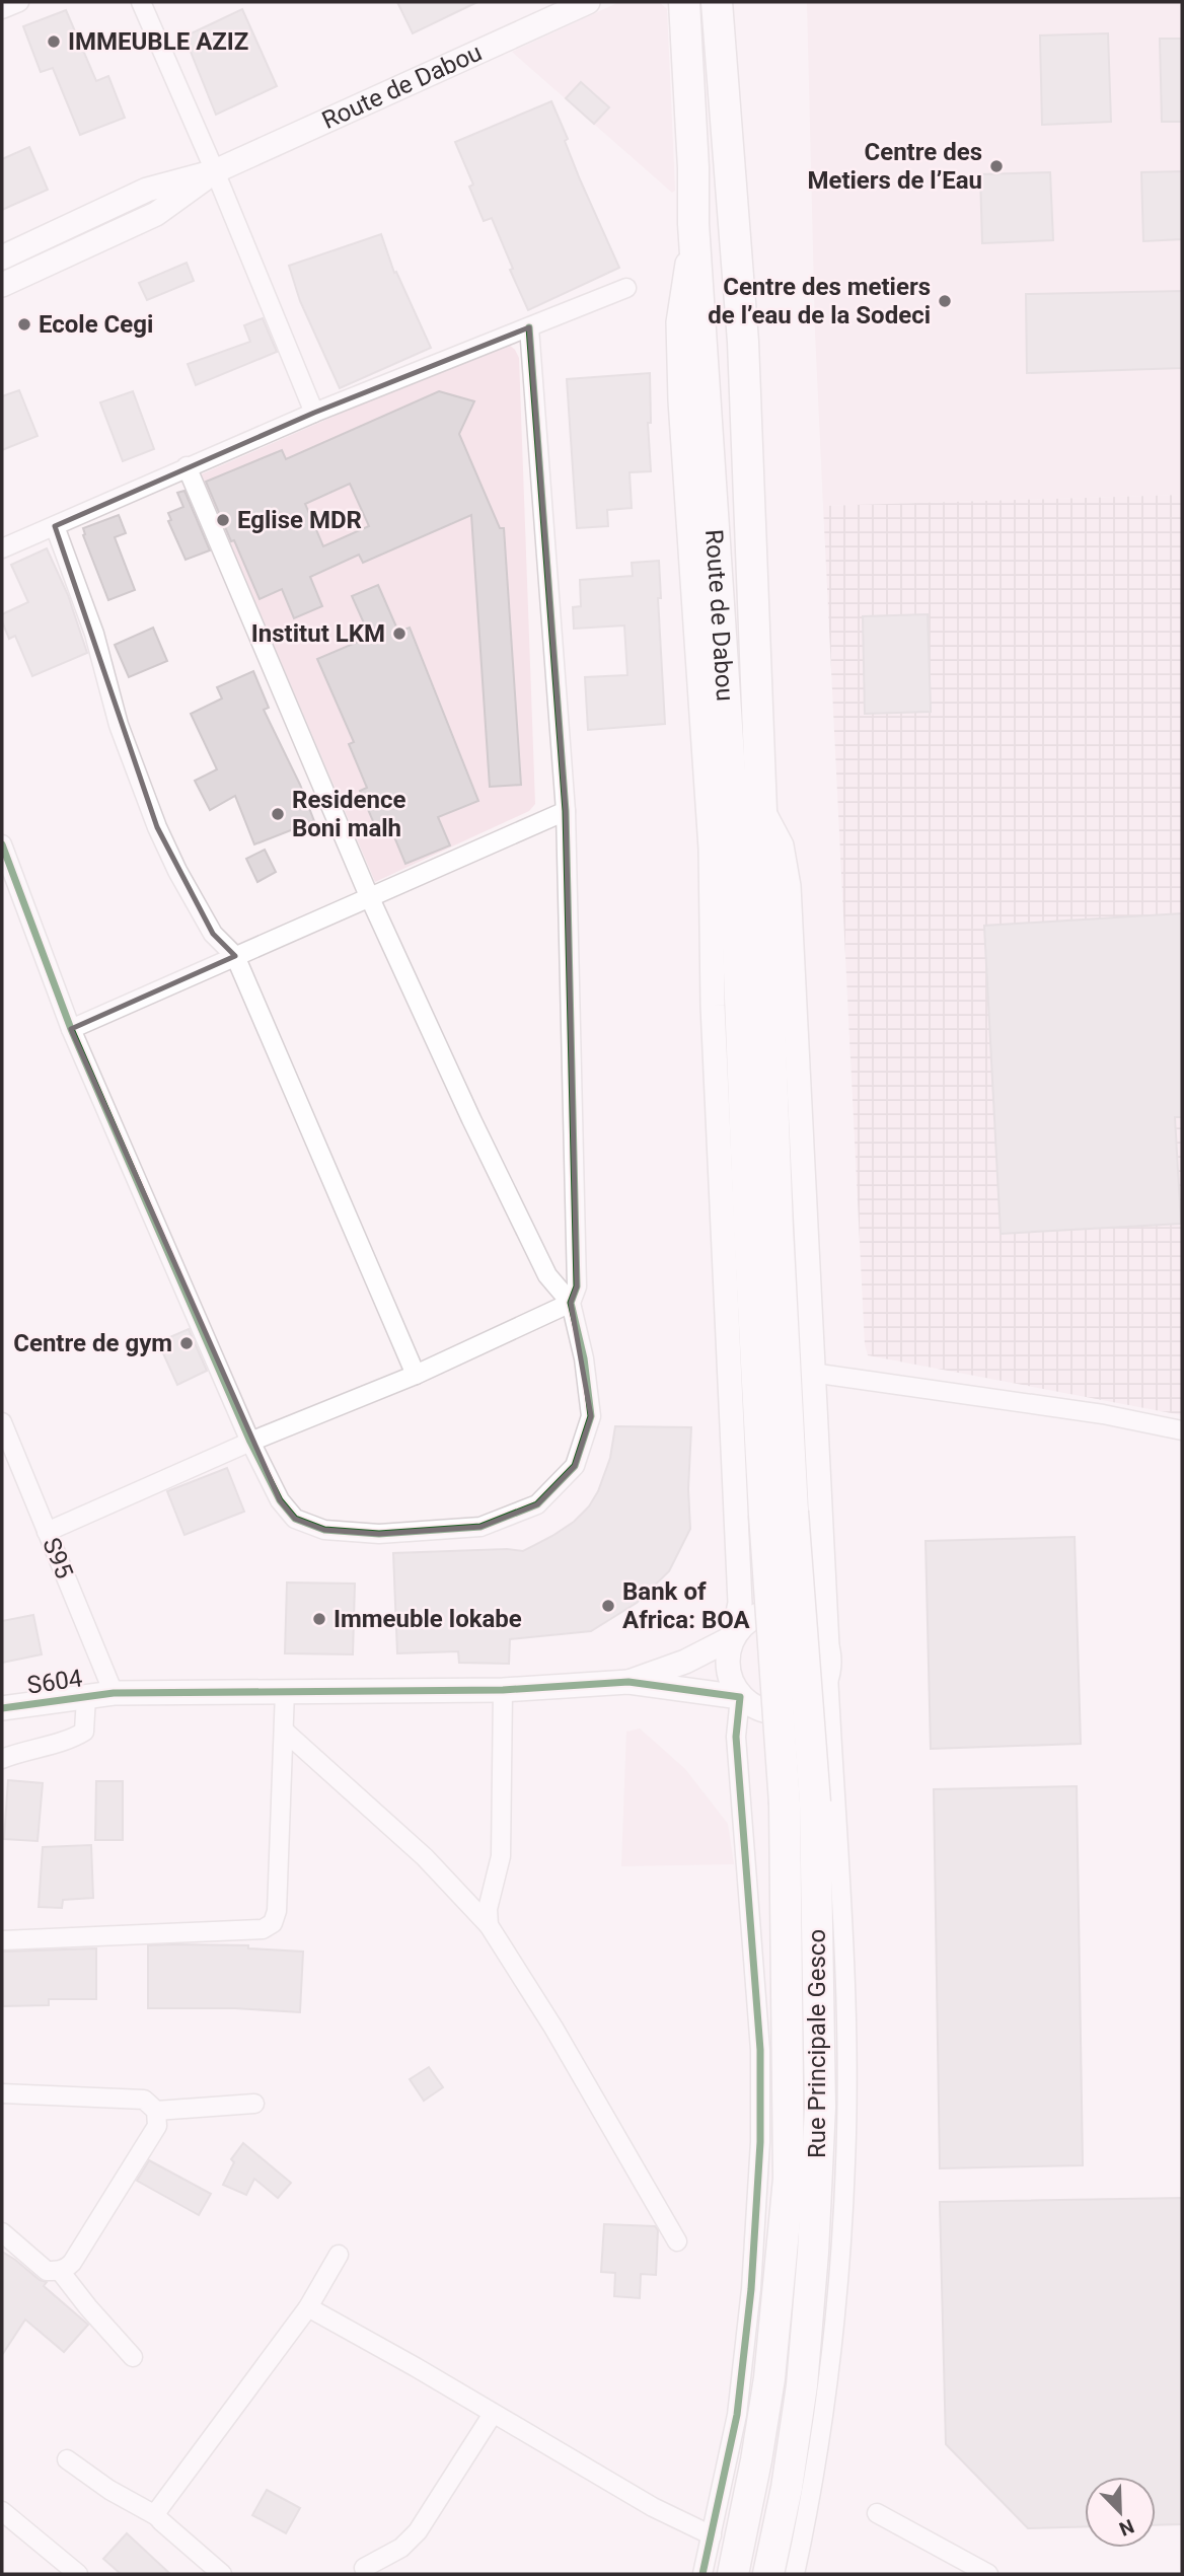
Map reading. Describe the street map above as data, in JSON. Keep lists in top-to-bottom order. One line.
{"streets":{"main road":["Route de Dabou","Rue Principale Gesco"],"street":["S95","S604"]},"crossings":[["S95","S604"]],"places":["IMMEUBLE AZIZ","Centre des Metiers de l’Eau","Centre des metiers de l’eau de la Sodeci","Ecole Cegi","Eglise MDR","Institut LKM","Residence Boni malh","Centre de gym","Bank of Africa: BOA","Immeuble lokabe"],"north":"bottom right"}
